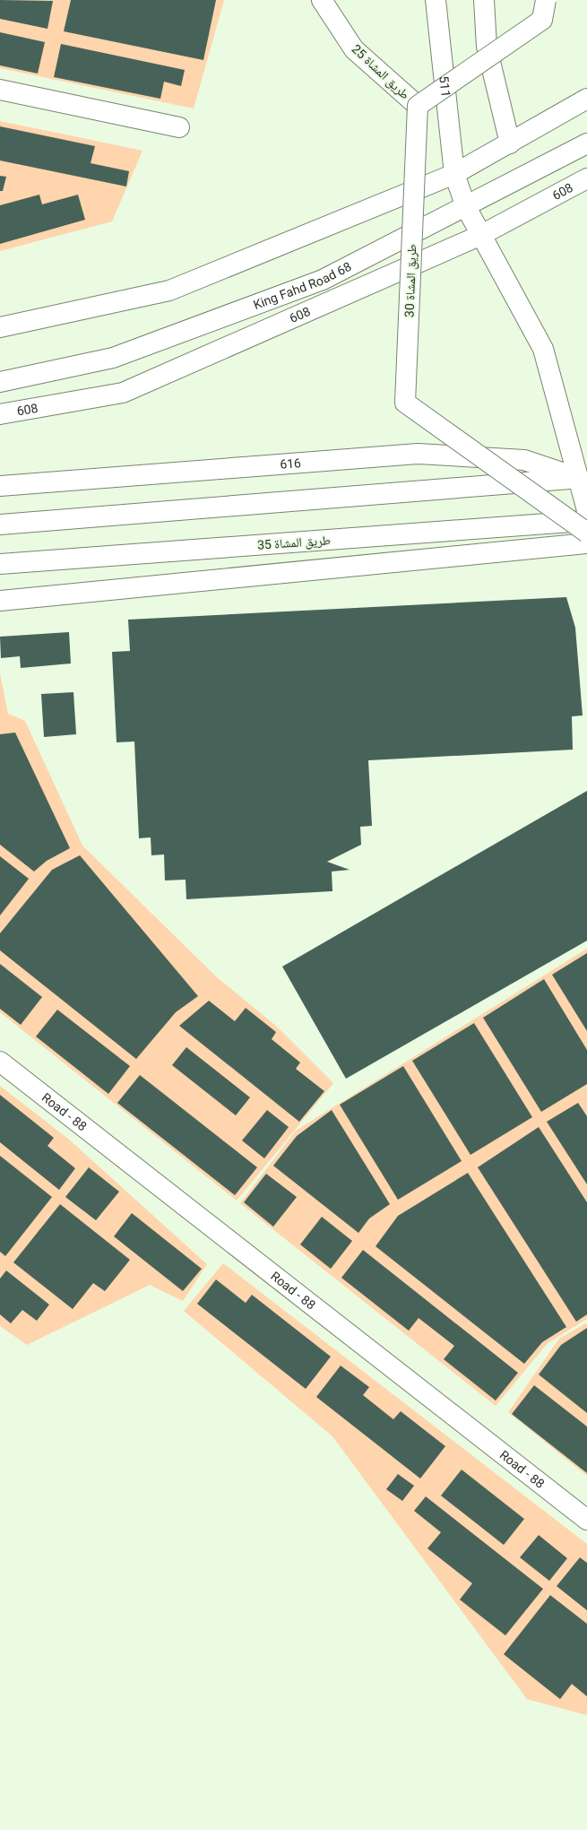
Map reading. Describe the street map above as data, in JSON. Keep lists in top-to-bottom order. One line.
{"streets":{"main road":["طريق المشاة 25","511","608","طريق المشاة 30","King Fahd Road 68","616","طريق المشاة 35","Road - 88"]},"crossings":[["طريق المشاة 25","طريق المشاة 30"],["511","608"],["511","King Fahd Road 68"],["511","616"]]}
